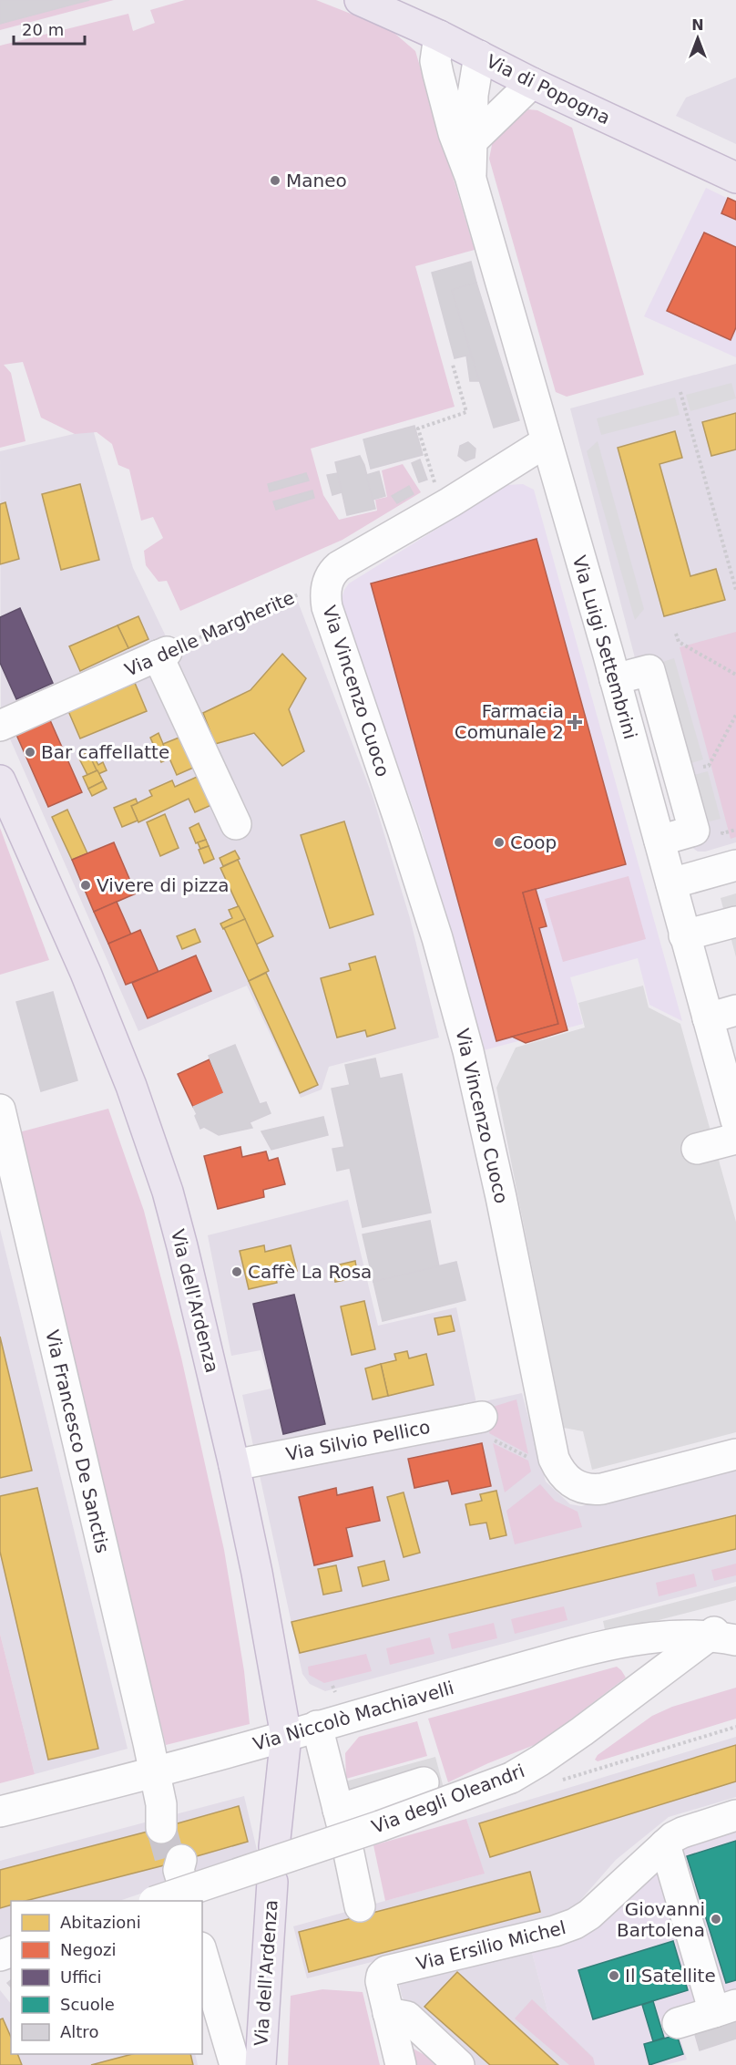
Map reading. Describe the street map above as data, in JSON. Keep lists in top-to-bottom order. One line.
{"streets":{"main road":["Via di Popogna","Via dell'Ardenza"],"street":["Via delle Margherite","Via Luigi Settembrini","Via Vincenzo Cuoco","Via Silvio Pellico","Via Francesco De Sanctis","Via Niccolò Machiavelli","Via degli Oleandri","Via Ersilio Michel"]},"crossings":[["Via di Popogna","Via Luigi Settembrini"],["Via delle Margherite","Via Vincenzo Cuoco"],["Via dell'Ardenza","Via Silvio Pellico"],["Via dell'Ardenza","Via Niccolò Machiavelli"],["Via Francesco De Sanctis","Via Niccolò Machiavelli"],["Via Niccolò Machiavelli","Via degli Oleandri"]],"places":{"other":["Maneo","Bar caffellatte","Coop","Vivere di pizza","Caffè La Rosa","Giovanni Bartolena","Il Satellite"],"health":["Farmacia Comunale 2"]},"legend":["Abitazioni","Negozi","Uffici","Scuole","Altro"],"scale_bar":"20 m","north":"top"}
